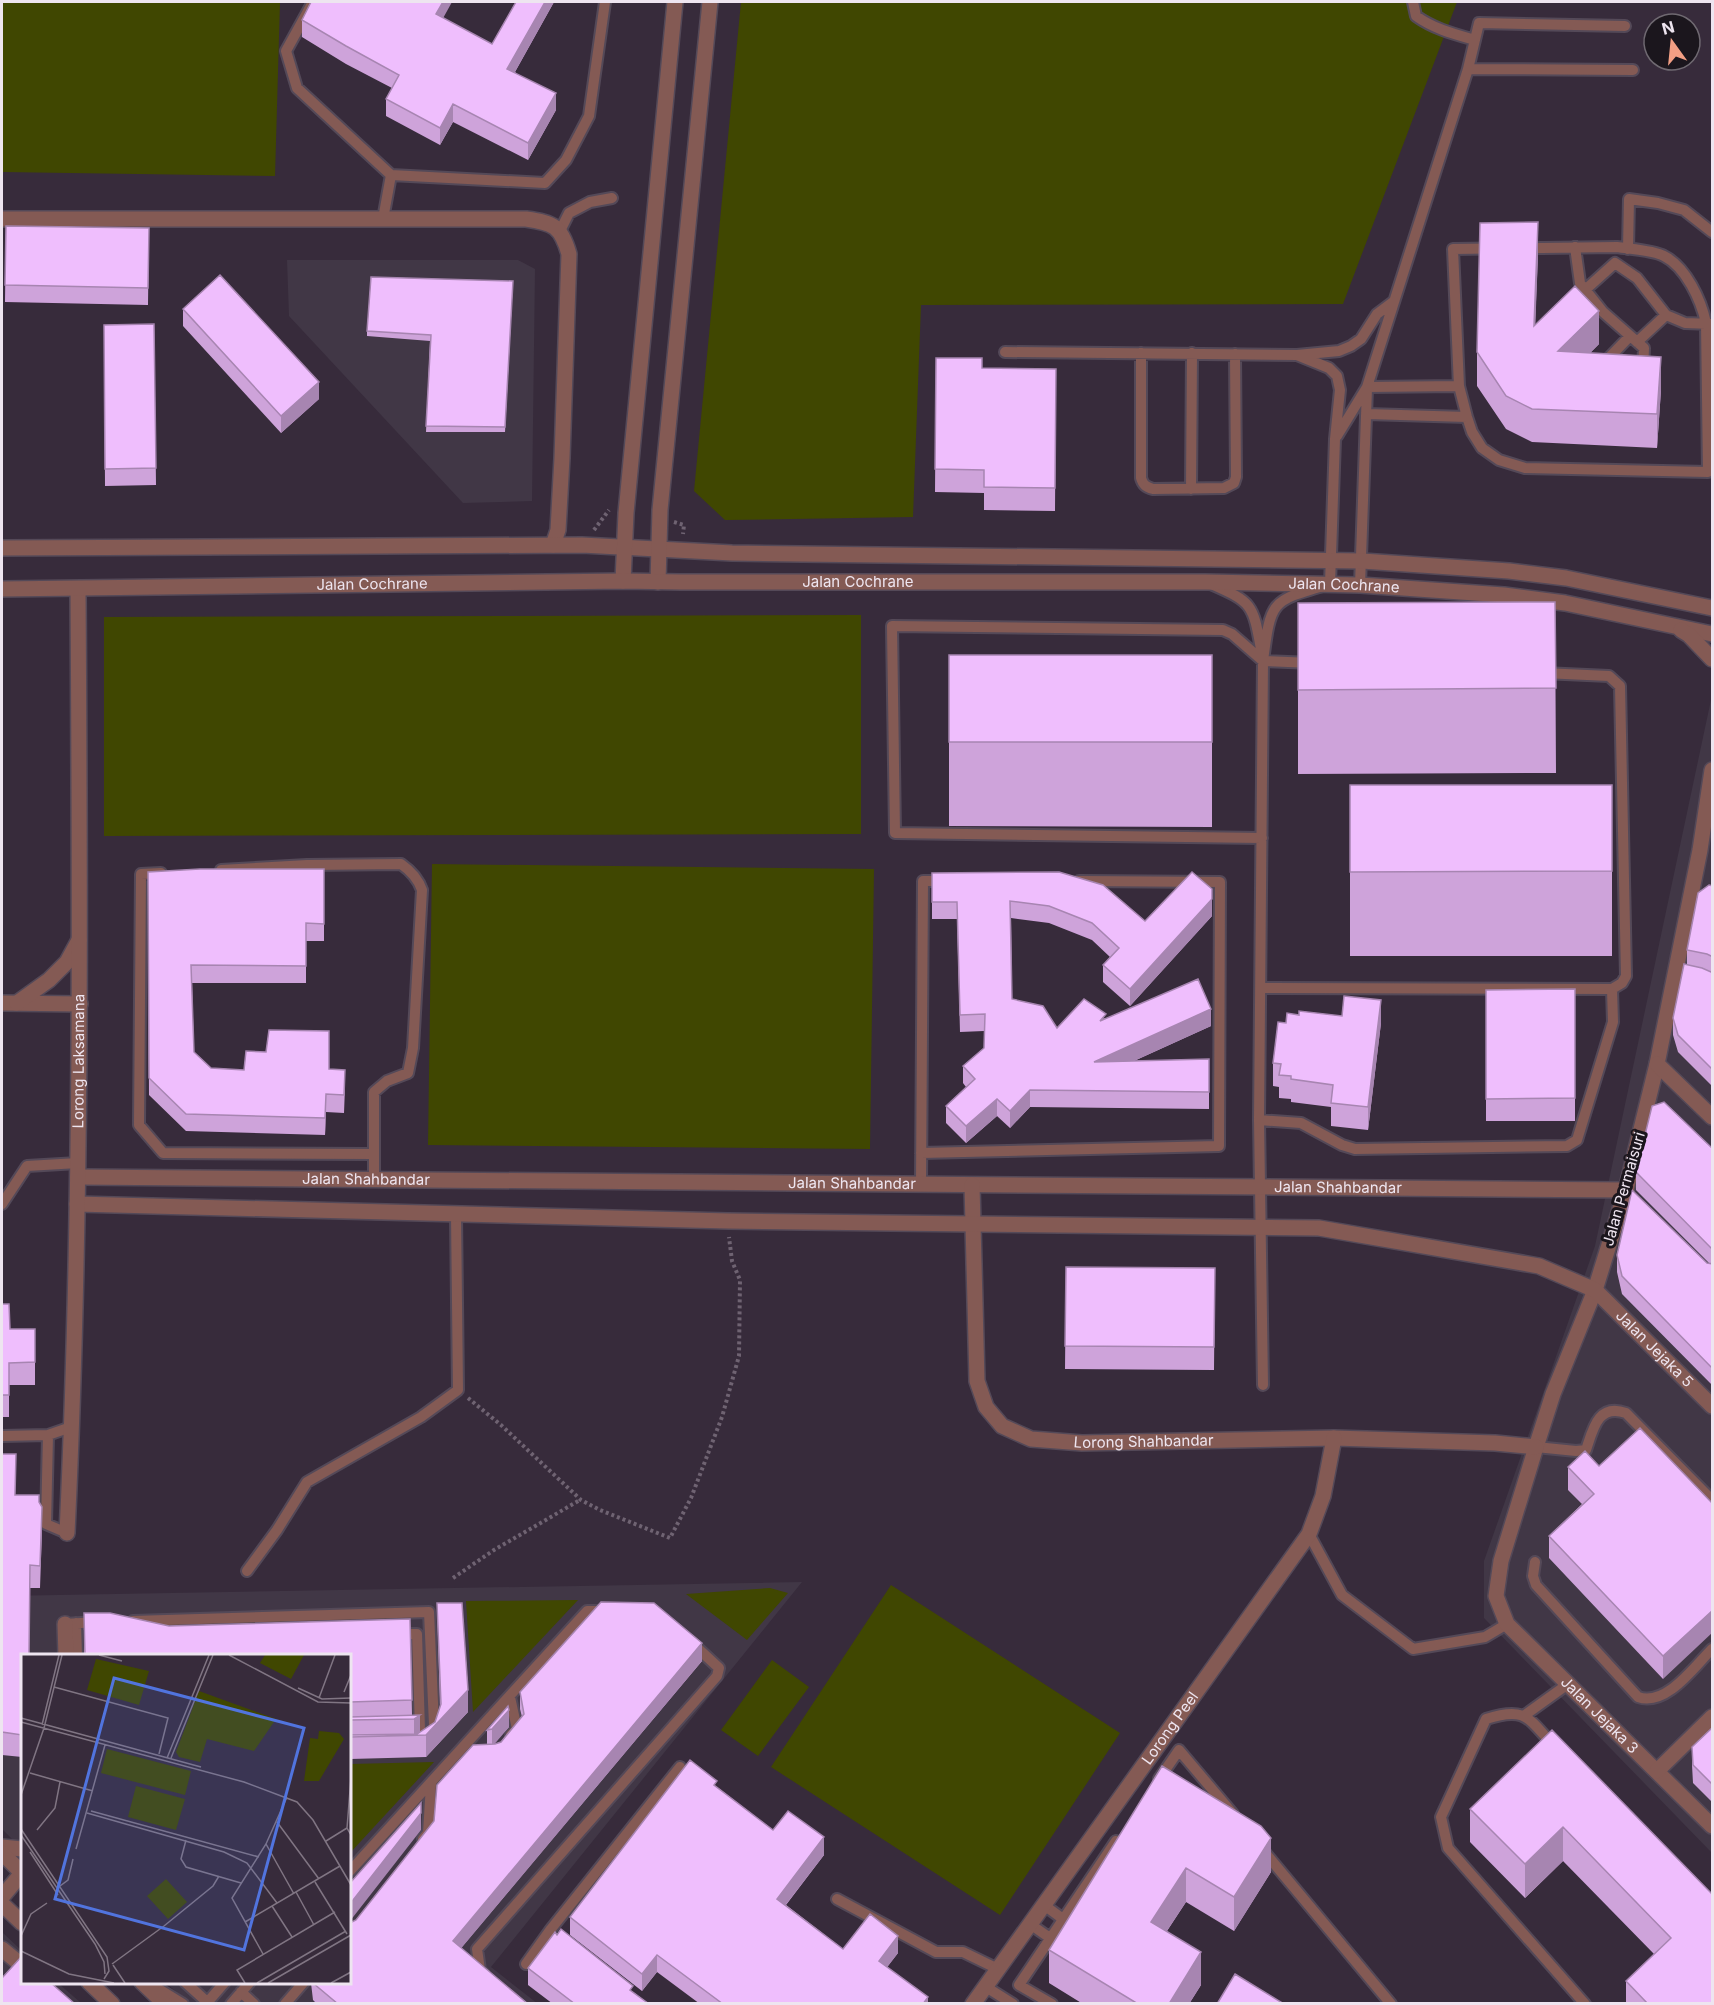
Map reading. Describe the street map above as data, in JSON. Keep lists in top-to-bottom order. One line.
{"streets":{"street":["Jalan Cochrane","Lorong Laksamana","Jalan Shahbandar","Jalan Permaisuri","Jalan Jejaka 5","Lorong Shahbandar","Jalan Jejaka 3","Lorong Peel"]},"crossings":[["Jalan Cochrane","Lorong Laksamana"],["Lorong Laksamana","Jalan Shahbandar"],["Jalan Shahbandar","Jalan Permaisuri"],["Jalan Shahbandar","Jalan Jejaka 5"],["Jalan Shahbandar","Lorong Shahbandar"],["Jalan Permaisuri","Jalan Jejaka 5"],["Jalan Permaisuri","Lorong Shahbandar"],["Jalan Permaisuri","Jalan Jejaka 3"],["Lorong Shahbandar","Lorong Peel"]],"north":"top"}
